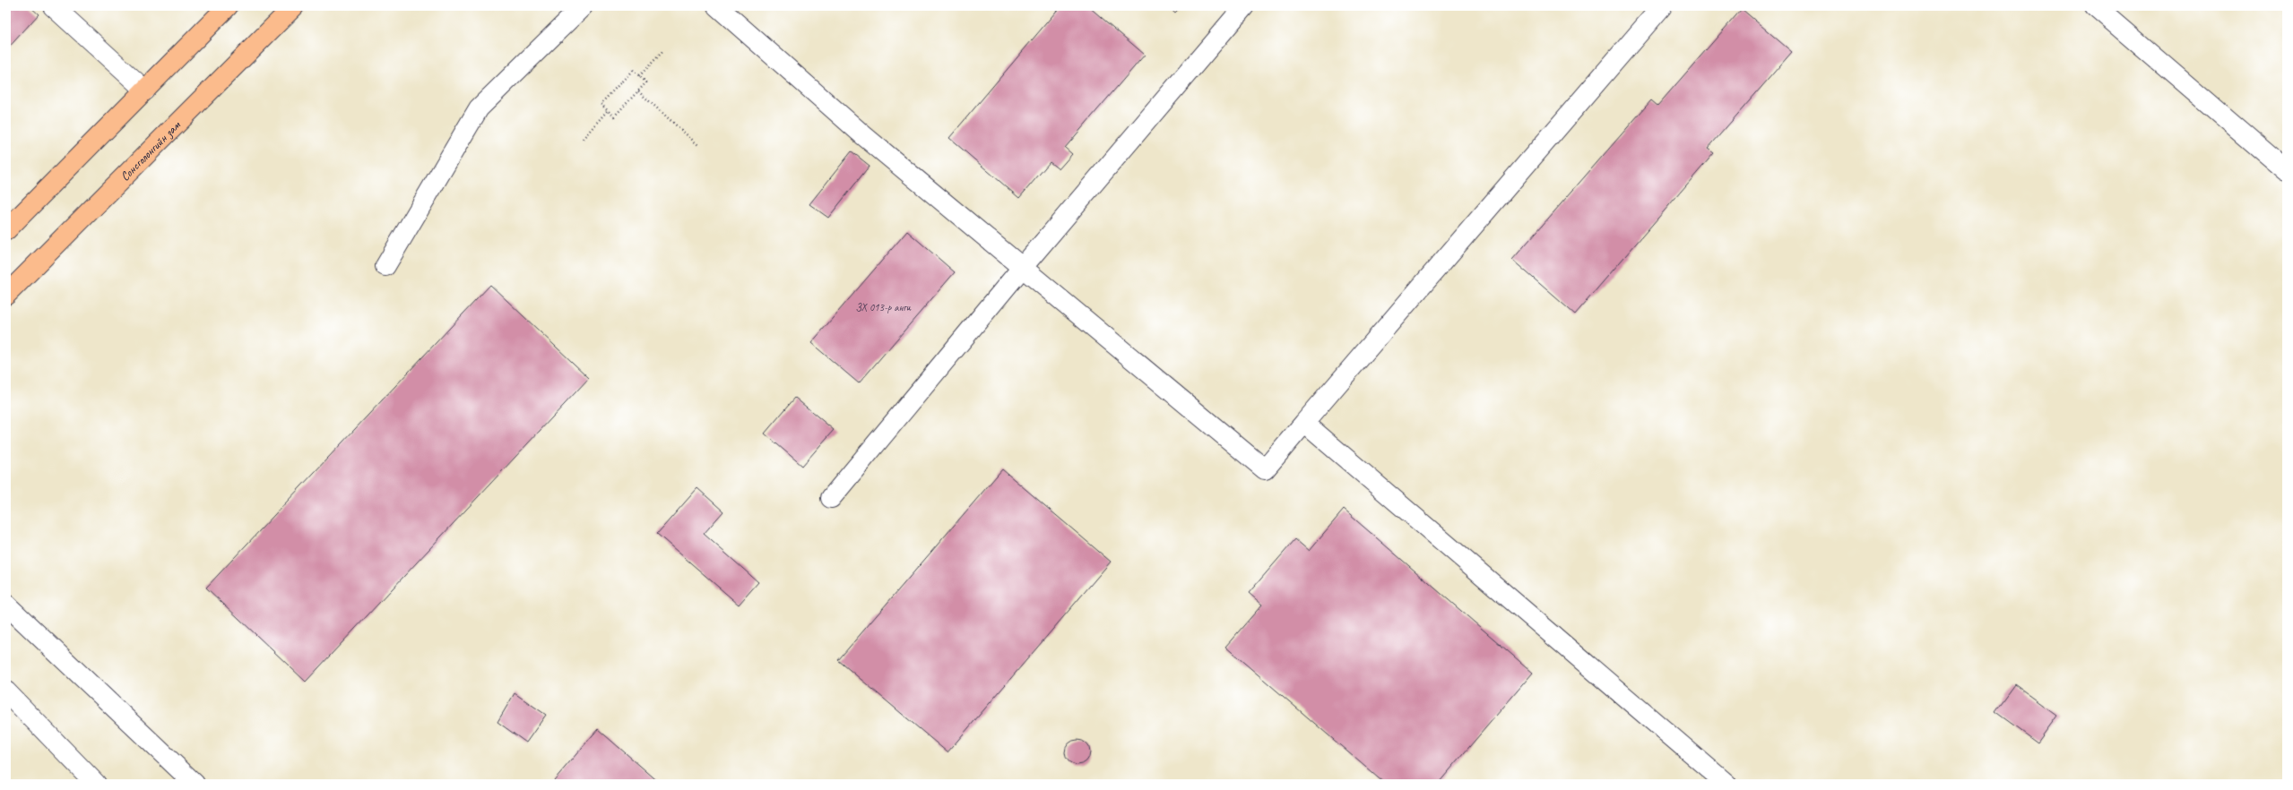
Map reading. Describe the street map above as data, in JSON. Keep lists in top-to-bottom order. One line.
{"streets":{"main road":["Сонсголонгийн зам"]},"house_numbers":["ЗХ 013-р анги"]}
